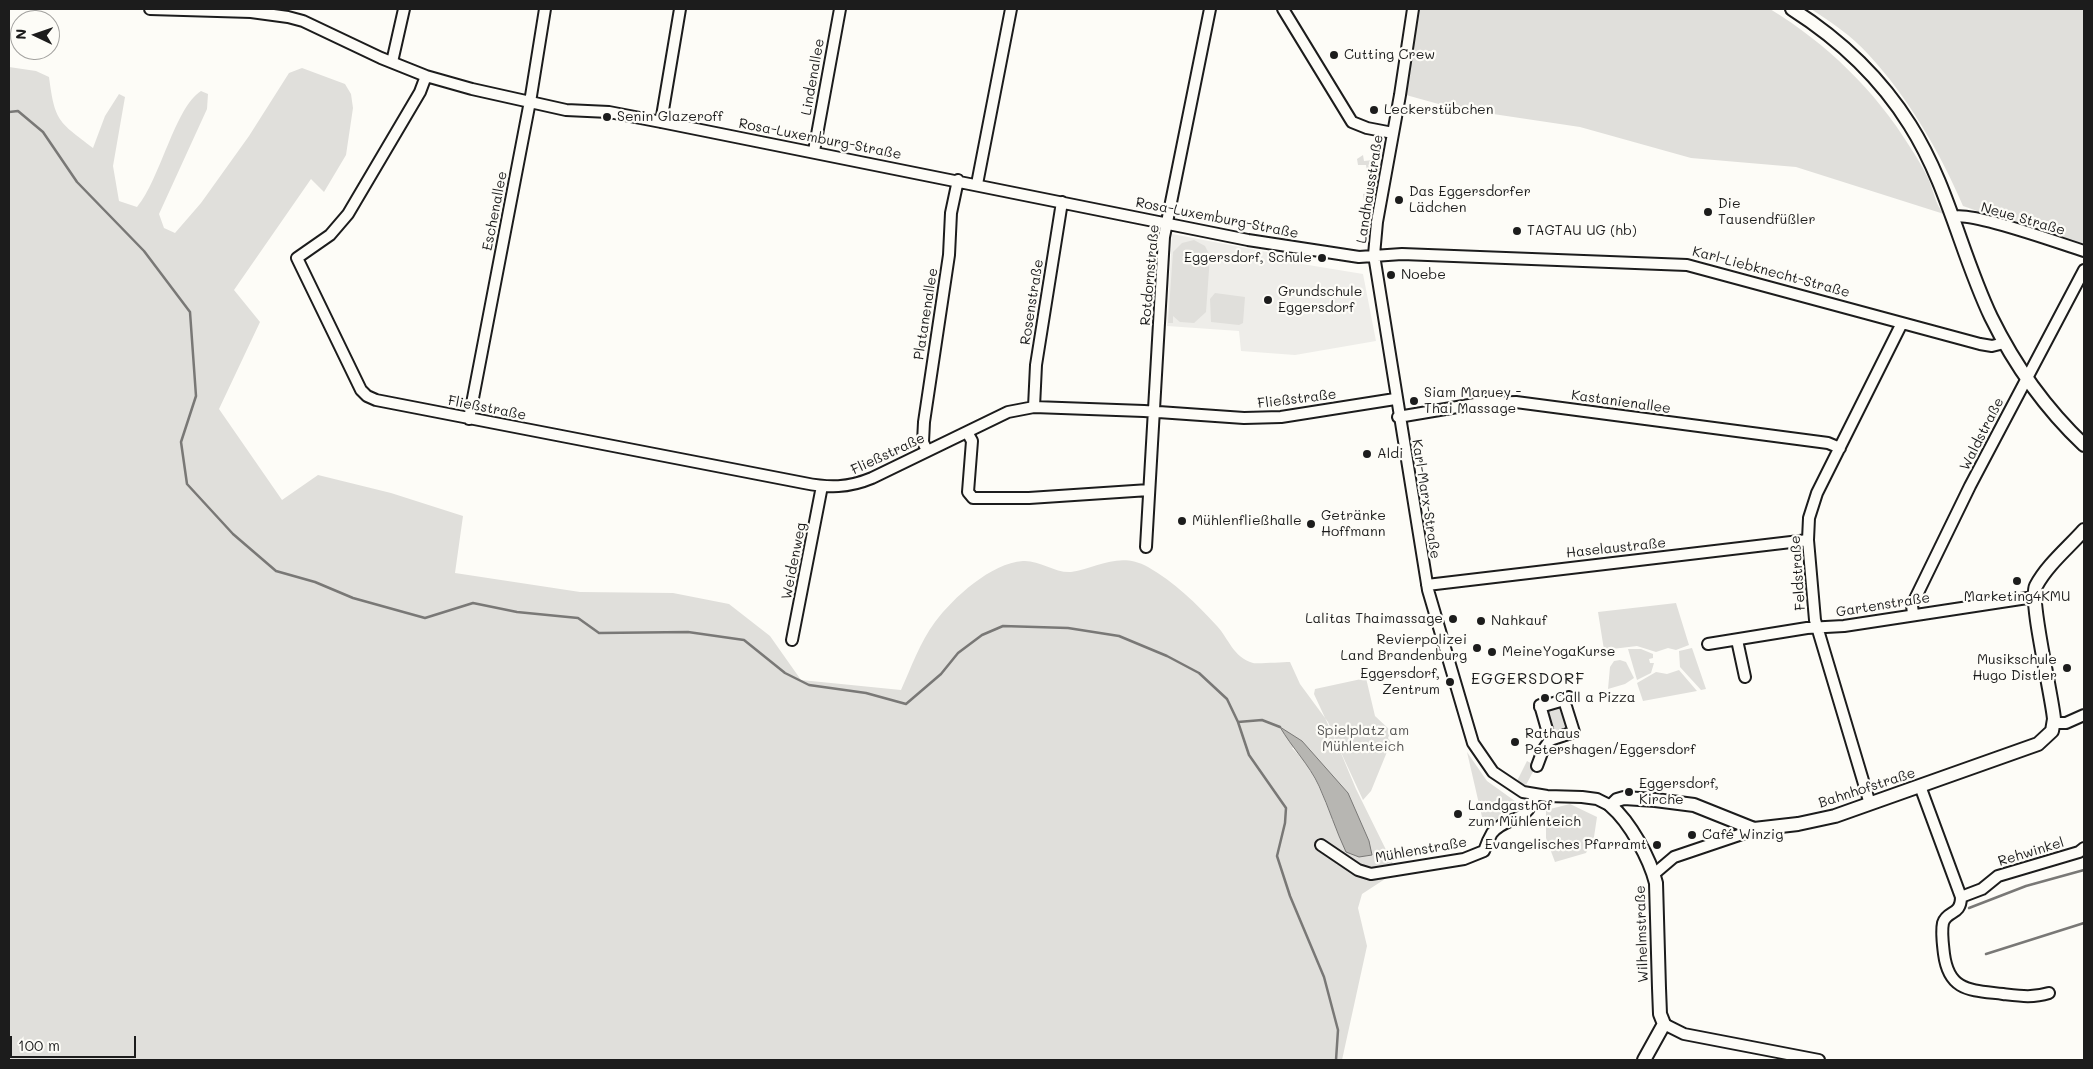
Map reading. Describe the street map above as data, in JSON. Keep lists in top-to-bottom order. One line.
{"streets":{"main road":["Bahnhofstraße","Wilhelmstraße"],"street":["Lindenallee","Rosa-Luxemburg-Straße","Landhausstraße","Eschenallee","Neue Straße","Karl-Liebknecht-Straße","Rotdornstraße","Rosenstraße","Platanenallee","Fließstraße","Kastanienallee","Waldstraße","Karl-Marx-Straße","Haselaustraße","Weidenweg","Feldstraße","Gartenstraße","Mühlenstraße","Rehwinkel"]},"crossings":[["Lindenallee","Rosa-Luxemburg-Straße"],["Rosa-Luxemburg-Straße","Landhausstraße"],["Rosa-Luxemburg-Straße","Eschenallee"],["Rosa-Luxemburg-Straße","Karl-Liebknecht-Straße"],["Rosa-Luxemburg-Straße","Rotdornstraße"],["Rosa-Luxemburg-Straße","Rosenstraße"],["Rosa-Luxemburg-Straße","Platanenallee"],["Rosa-Luxemburg-Straße","Fließstraße"],["Rosa-Luxemburg-Straße","Karl-Marx-Straße"],["Landhausstraße","Karl-Liebknecht-Straße"],["Landhausstraße","Karl-Marx-Straße"],["Eschenallee","Fließstraße"],["Karl-Liebknecht-Straße","Karl-Marx-Straße"],["Karl-Liebknecht-Straße","Feldstraße"],["Rotdornstraße","Fließstraße"],["Rosenstraße","Fließstraße"],["Platanenallee","Fließstraße"],["Fließstraße","Karl-Marx-Straße"],["Fließstraße","Weidenweg"],["Kastanienallee","Karl-Marx-Straße"],["Kastanienallee","Feldstraße"],["Waldstraße","Gartenstraße"],["Karl-Marx-Straße","Haselaustraße"],["Karl-Marx-Straße","Mühlenstraße"],["Haselaustraße","Feldstraße"],["Feldstraße","Gartenstraße"],["Feldstraße","Bahnhofstraße"],["Bahnhofstraße","Wilhelmstraße"]],"districts":["EGGERSDORF"],"parks":["Spielplatz am Mühlenteich"],"places":["Cutting Crew","Leckerstübchen","Senin Glazeroff","Das Eggersdorfer Lädchen","Die Tausendfüßler","TAGTAU UG (hb)","Eggersdorf, Schule","Noebe","Grundschule Eggersdorf","Siam Maruey - Thai Massage","Aldi","Mühlenfließhalle","Getränke Hoffmann","Marketing4KMU","Lalitas Thaimassage","Nahkauf","Revierpolizei Land Brandenburg","MeineYogaKurse","Musikschule Hugo Distler","Eggersdorf, Zentrum","Call a Pizza","Rathaus Petershagen/Eggersdorf","Eggersdorf, Kirche","Landgasthof zum Mühlenteich","Café Winzig","Evangelisches Pfarramt"],"scale_bar":"100 m","north":"left"}
